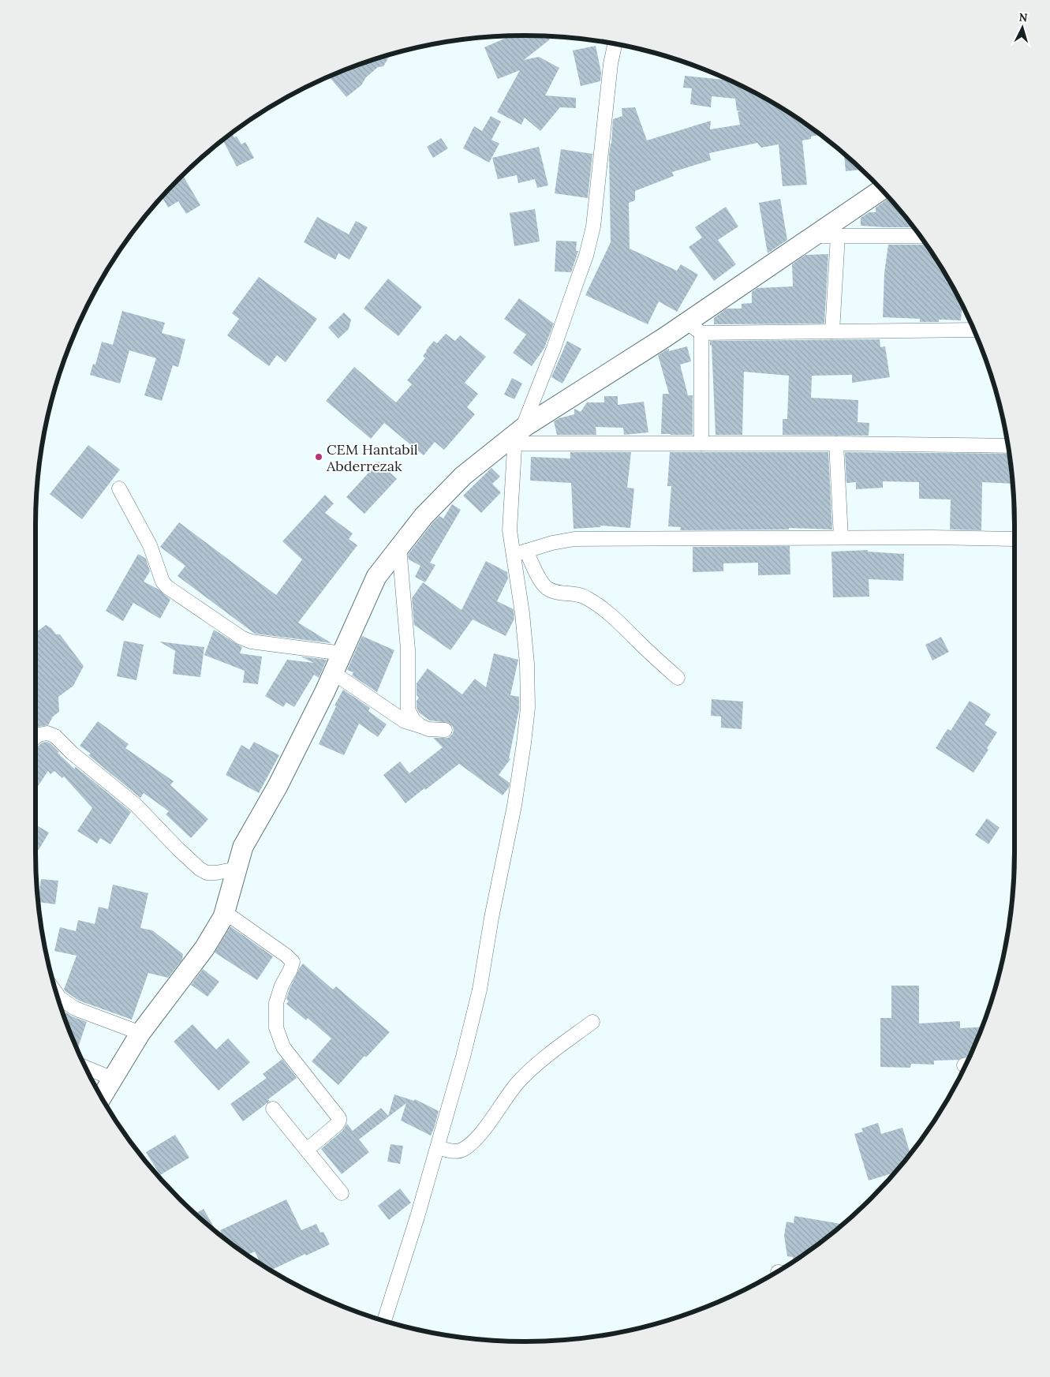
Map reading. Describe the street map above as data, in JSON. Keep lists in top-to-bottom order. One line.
{"places":["CEM Hantabil Abderrezak"],"north":"top"}
